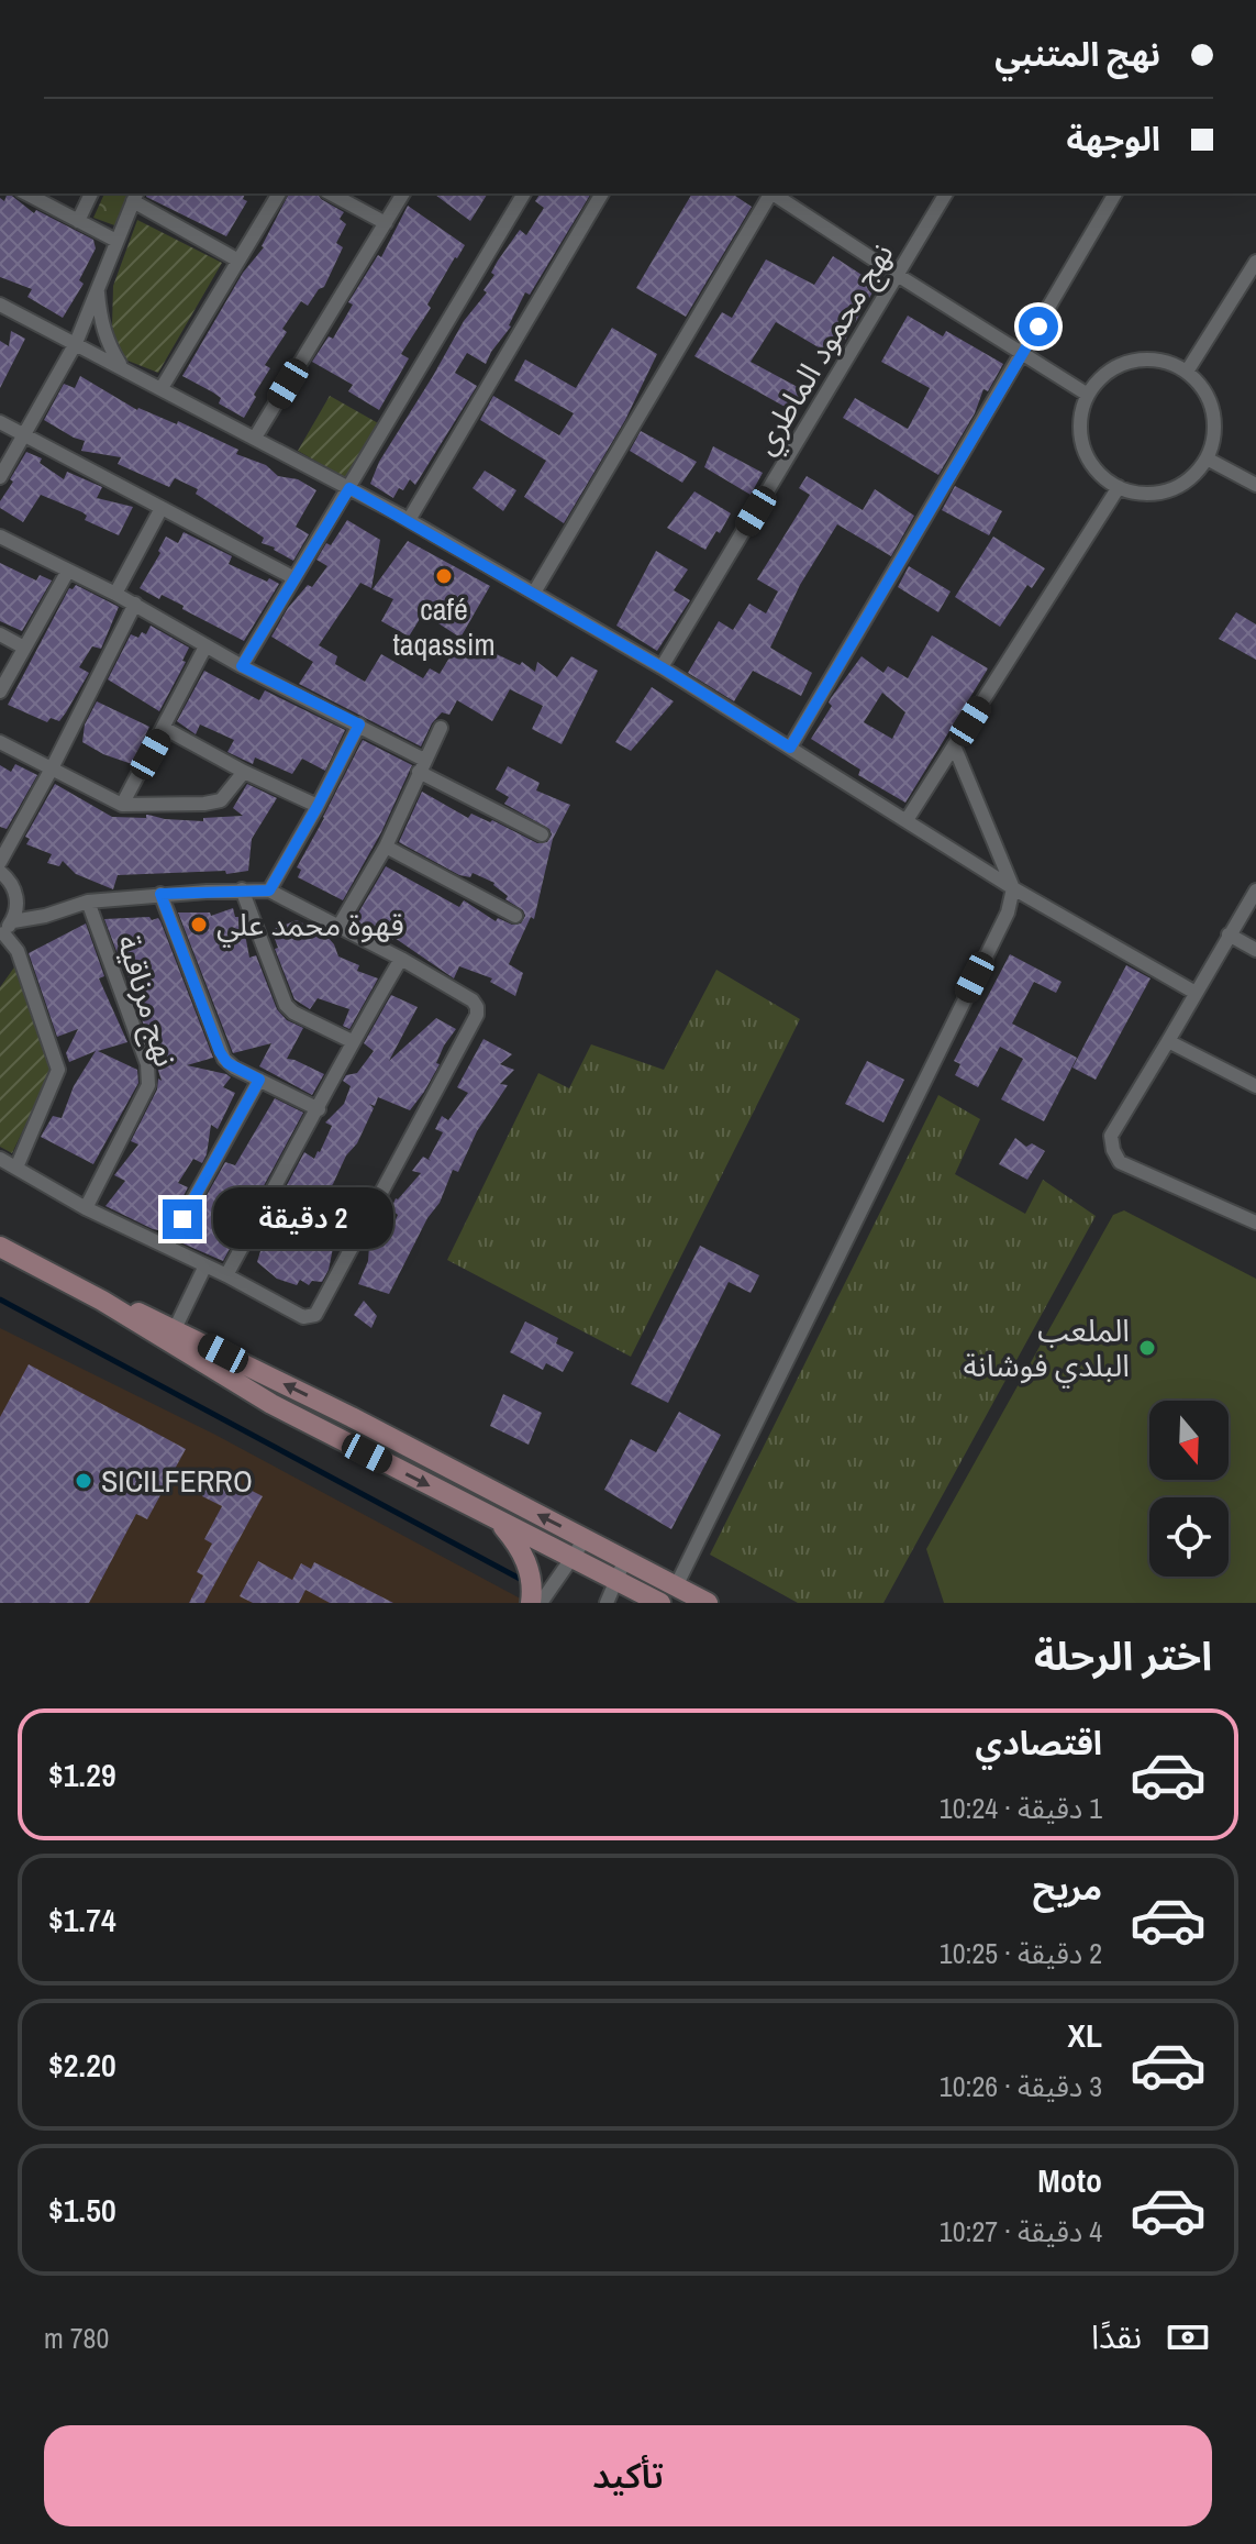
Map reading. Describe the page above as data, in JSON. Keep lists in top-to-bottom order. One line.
{"streets":{"street":["نهج محمود الماطري","نهج مرناقية"]},"places":["café taqassim","قهوة محمد علي","الملعب البلدي فوشانة","SICILFERRO"],"north":"bottom","page":{"banner":["نهج المتنبي","الوجهة"],"bubble":"2 دقيقة","heading":"اختر الرحلة","list":[{"name":"اقتصادي","note":"1 دقيقة · 10:24","value":"$1.29"},{"name":"مريح","note":"2 دقيقة · 10:25","value":"$1.74"},{"name":"XL","note":"3 دقيقة · 10:26","value":"$2.20"},{"name":"Moto","note":"4 دقيقة · 10:27","value":"$1.50"}],"pay":["نقدًا","780 m"],"buttons":"تأكيد"}}
